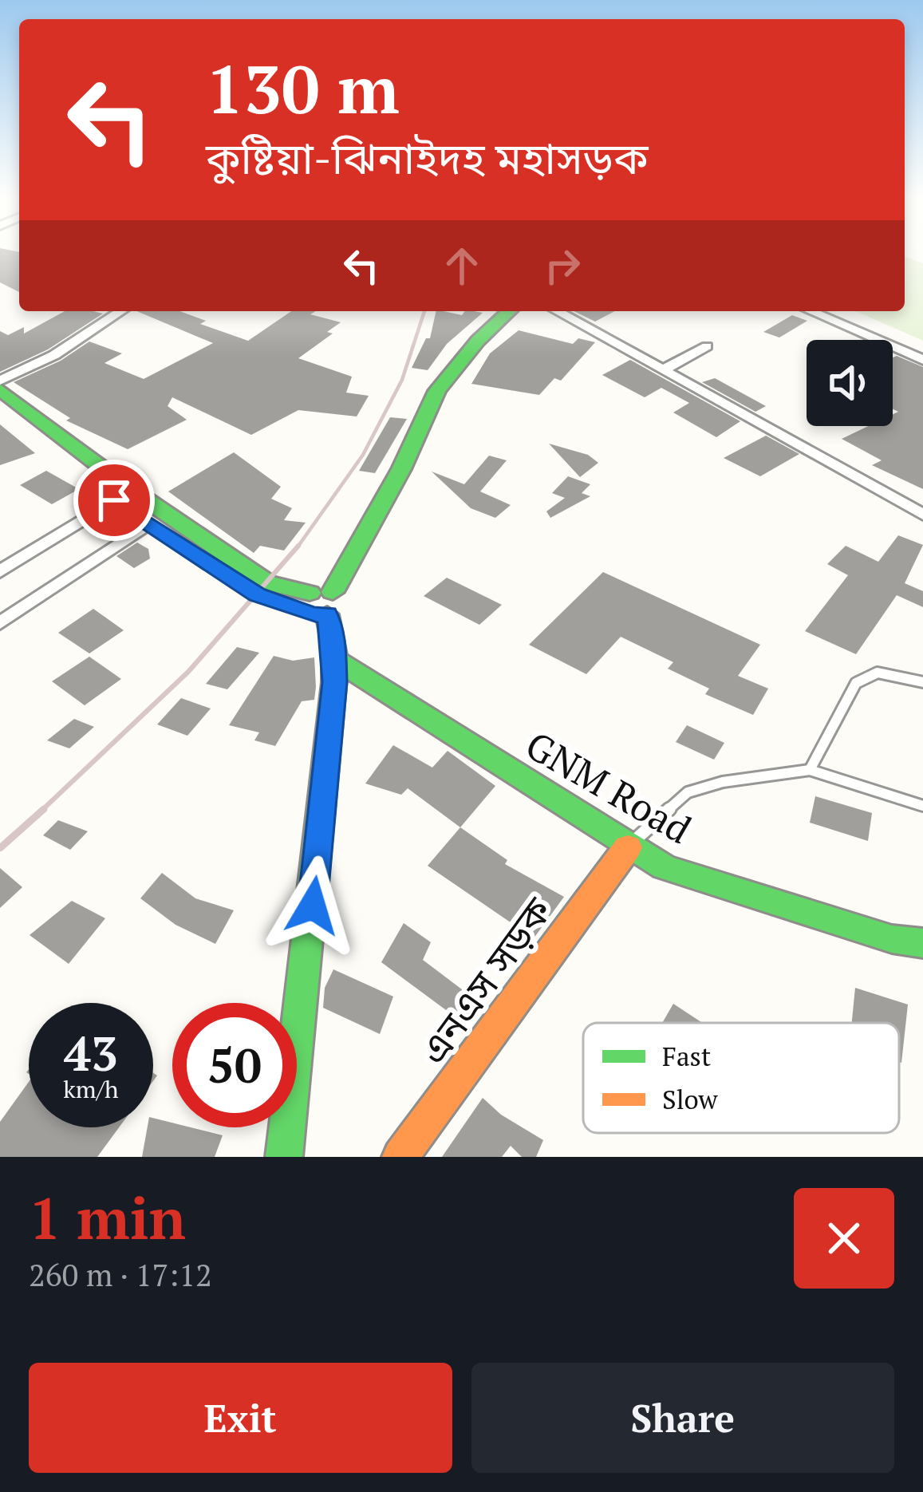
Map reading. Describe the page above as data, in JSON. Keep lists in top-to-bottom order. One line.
{"streets":{"main road":["GNM Road","এনএস সড়ক"]},"crossings":[["GNM Road","এনএস সড়ক"]],"legend":["Fast","Slow"],"page":{"turn":["130 m","কুষ্টিয়া-ঝিনাইদহ মহাসড়ক"],"speed":"43 km/h","limit":"50","heading":["1 min","260 m · 17:12"],"buttons":["Exit","Share"]}}
